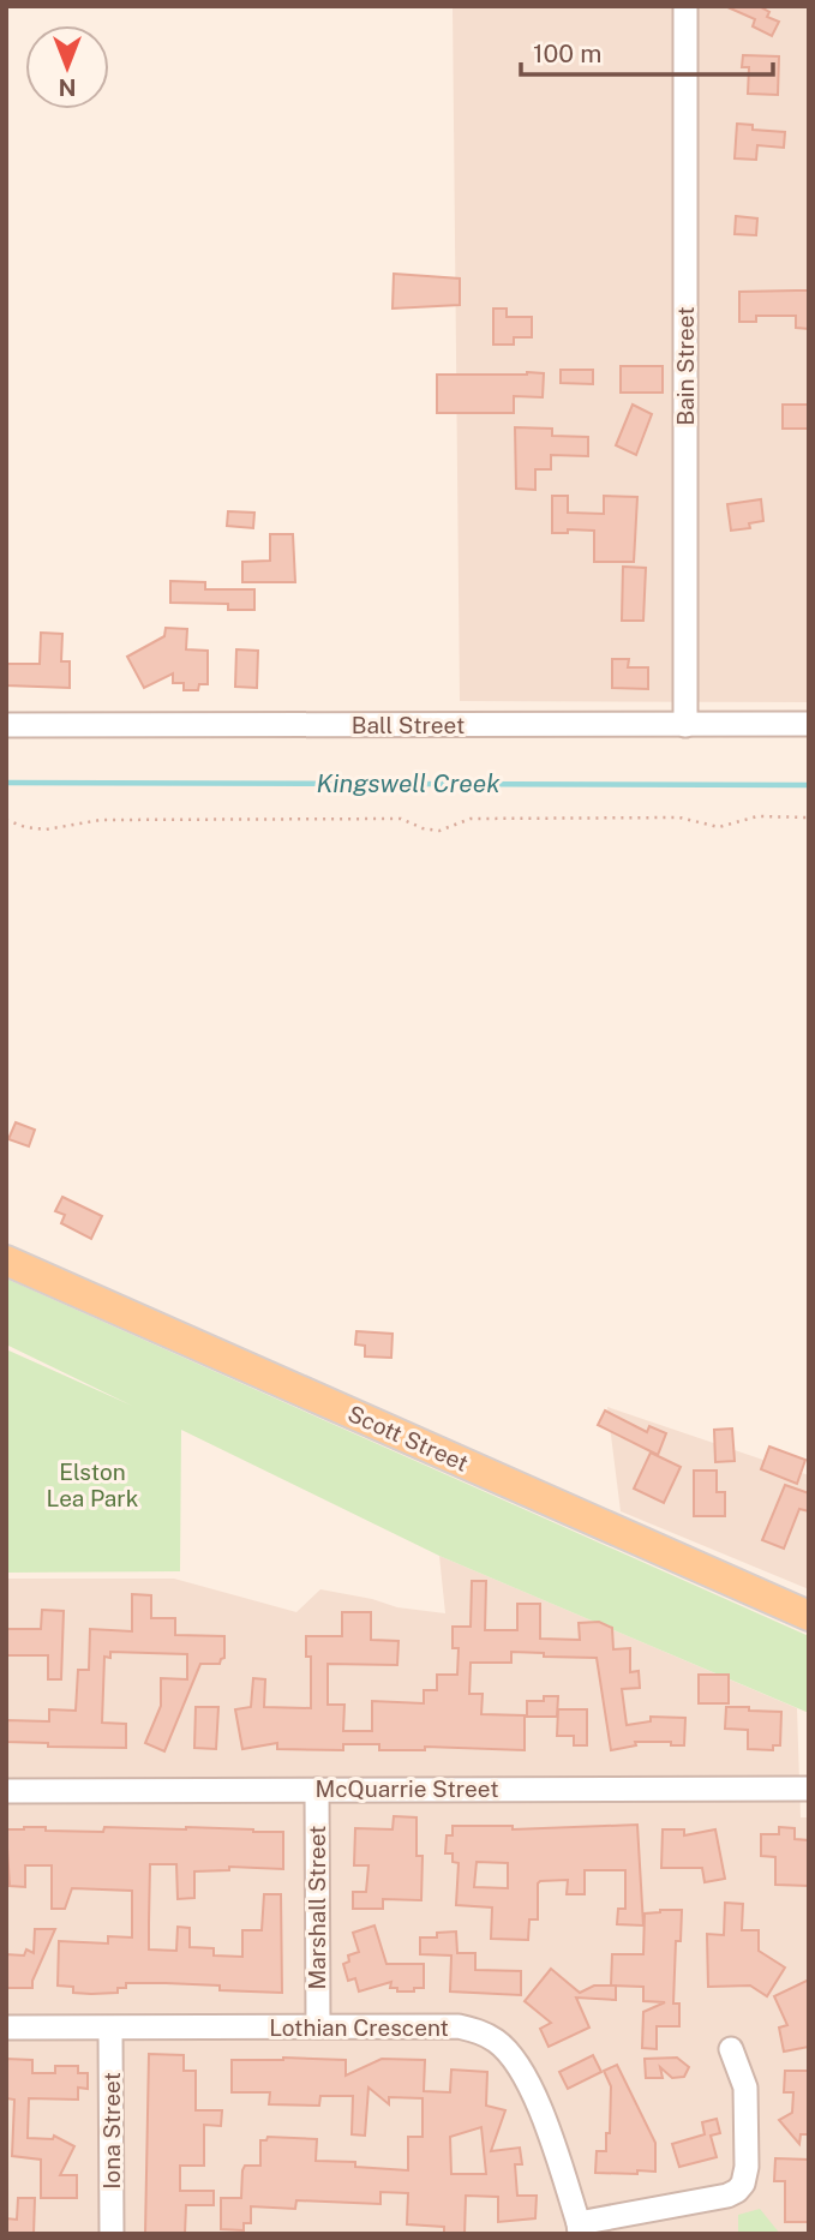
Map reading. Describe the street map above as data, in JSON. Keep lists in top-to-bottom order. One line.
{"streets":{"main road":["Scott Street"],"street":["Bain Street","Ball Street","McQuarrie Street","Marshall Street","Lothian Crescent","Iona Street"]},"crossings":[["Bain Street","Ball Street"],["McQuarrie Street","Marshall Street"],["Marshall Street","Lothian Crescent"],["Lothian Crescent","Iona Street"]],"water":["Kingswell Creek"],"parks":["Elston Lea Park"],"scale_bar":"100 m","north":"bottom"}
